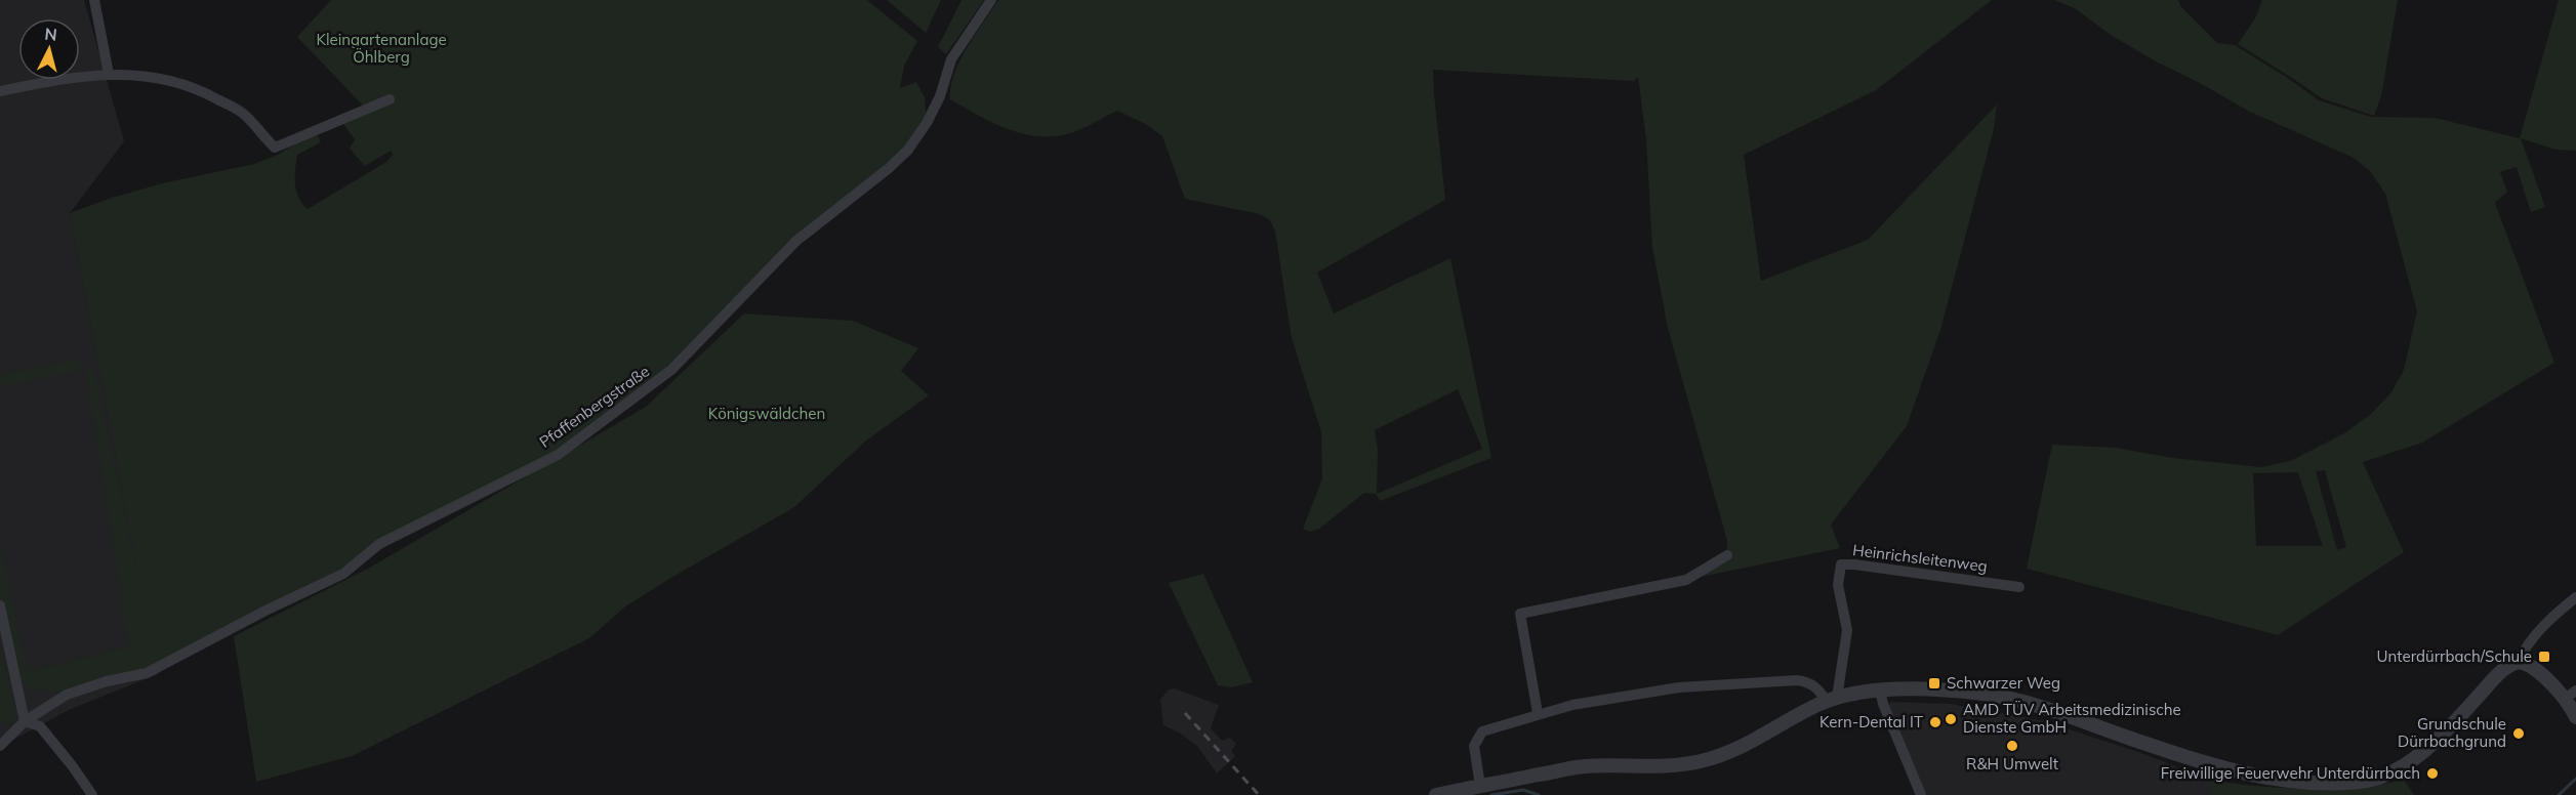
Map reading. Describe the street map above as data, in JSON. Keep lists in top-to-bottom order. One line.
{"streets":{"street":["Pfaffenbergstraße","Heinrichsleitenweg"]},"parks":["Kleingartenanlage Öhlberg","Königswäldchen"],"places":{"transit":["Unterdürrbach/Schule","Schwarzer Weg"],"other":["AMD TÜV Arbeitsmedizinische Dienste GmbH","Kern-Dental IT","Grundschule Dürrbachgrund","R&H Umwelt","Freiwillige Feuerwehr Unterdürrbach"]},"north":"top"}
